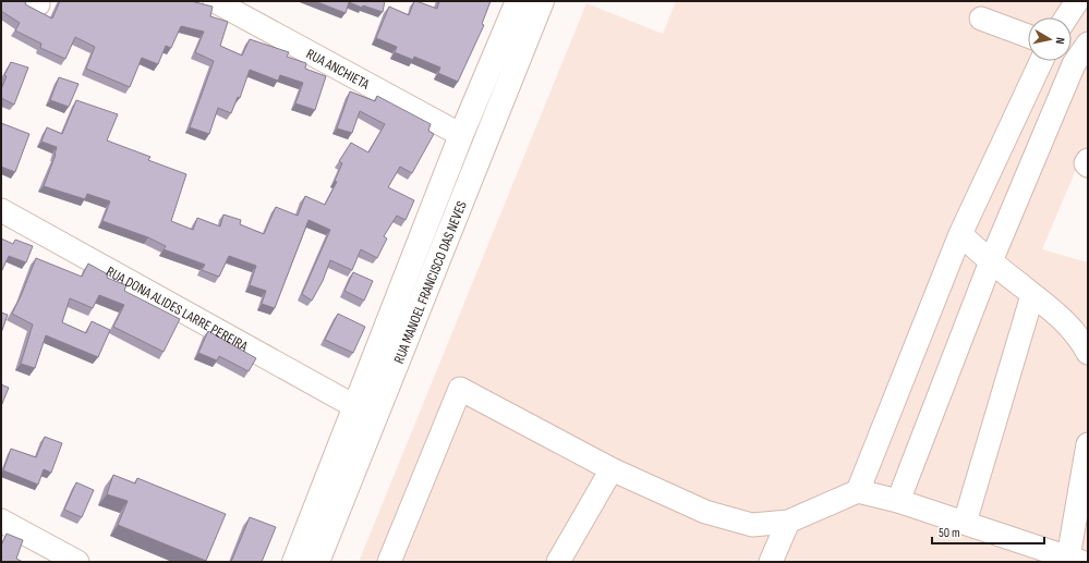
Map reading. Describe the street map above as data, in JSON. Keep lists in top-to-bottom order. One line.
{"streets":{"main road":["RUA MANOEL FRANCISCO DAS NEVES"],"street":["RUA ANCHIETA","RUA DONA ALIDES LARRE PEREIRA"]},"crossings":[["RUA ANCHIETA","RUA MANOEL FRANCISCO DAS NEVES"],["RUA MANOEL FRANCISCO DAS NEVES","RUA DONA ALIDES LARRE PEREIRA"]],"scale_bar":"50 m","north":"right"}
